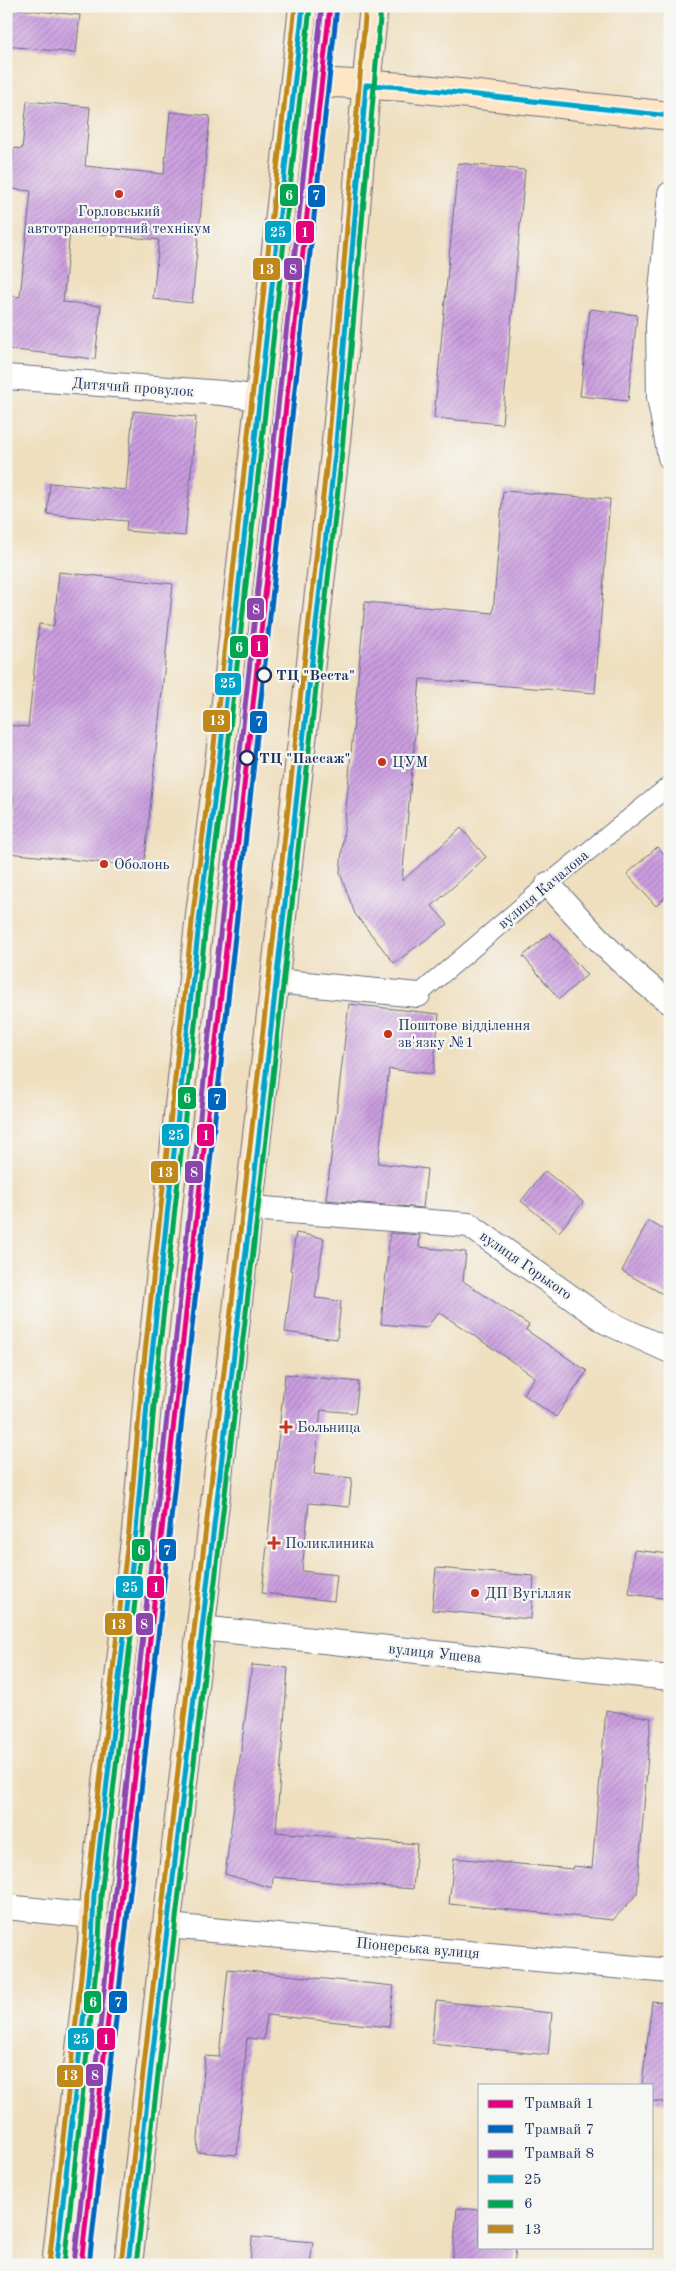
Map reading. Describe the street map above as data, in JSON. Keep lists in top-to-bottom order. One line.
{"streets":{"street":["Дитячий провулок","вулиця Качалова","вулиця Горького","вулиця Ушева","Піонерська вулиця"]},"places":{"other":["Горловський автотранспортний технікум","ТЦ \"Веста\"","ТЦ \"Пассаж\"","ЦУМ","Оболонь","Поштове відділення зв'язку №1","ДП Вугілляк"],"health":["Больница","Поликлиника"]},"lines":["tram line 1","tram line 8","transit line 25","transit line 13","tram line 7","transit line 6"],"legend":["Трамвай 1","Трамвай 7","Трамвай 8","25","6","13"]}
